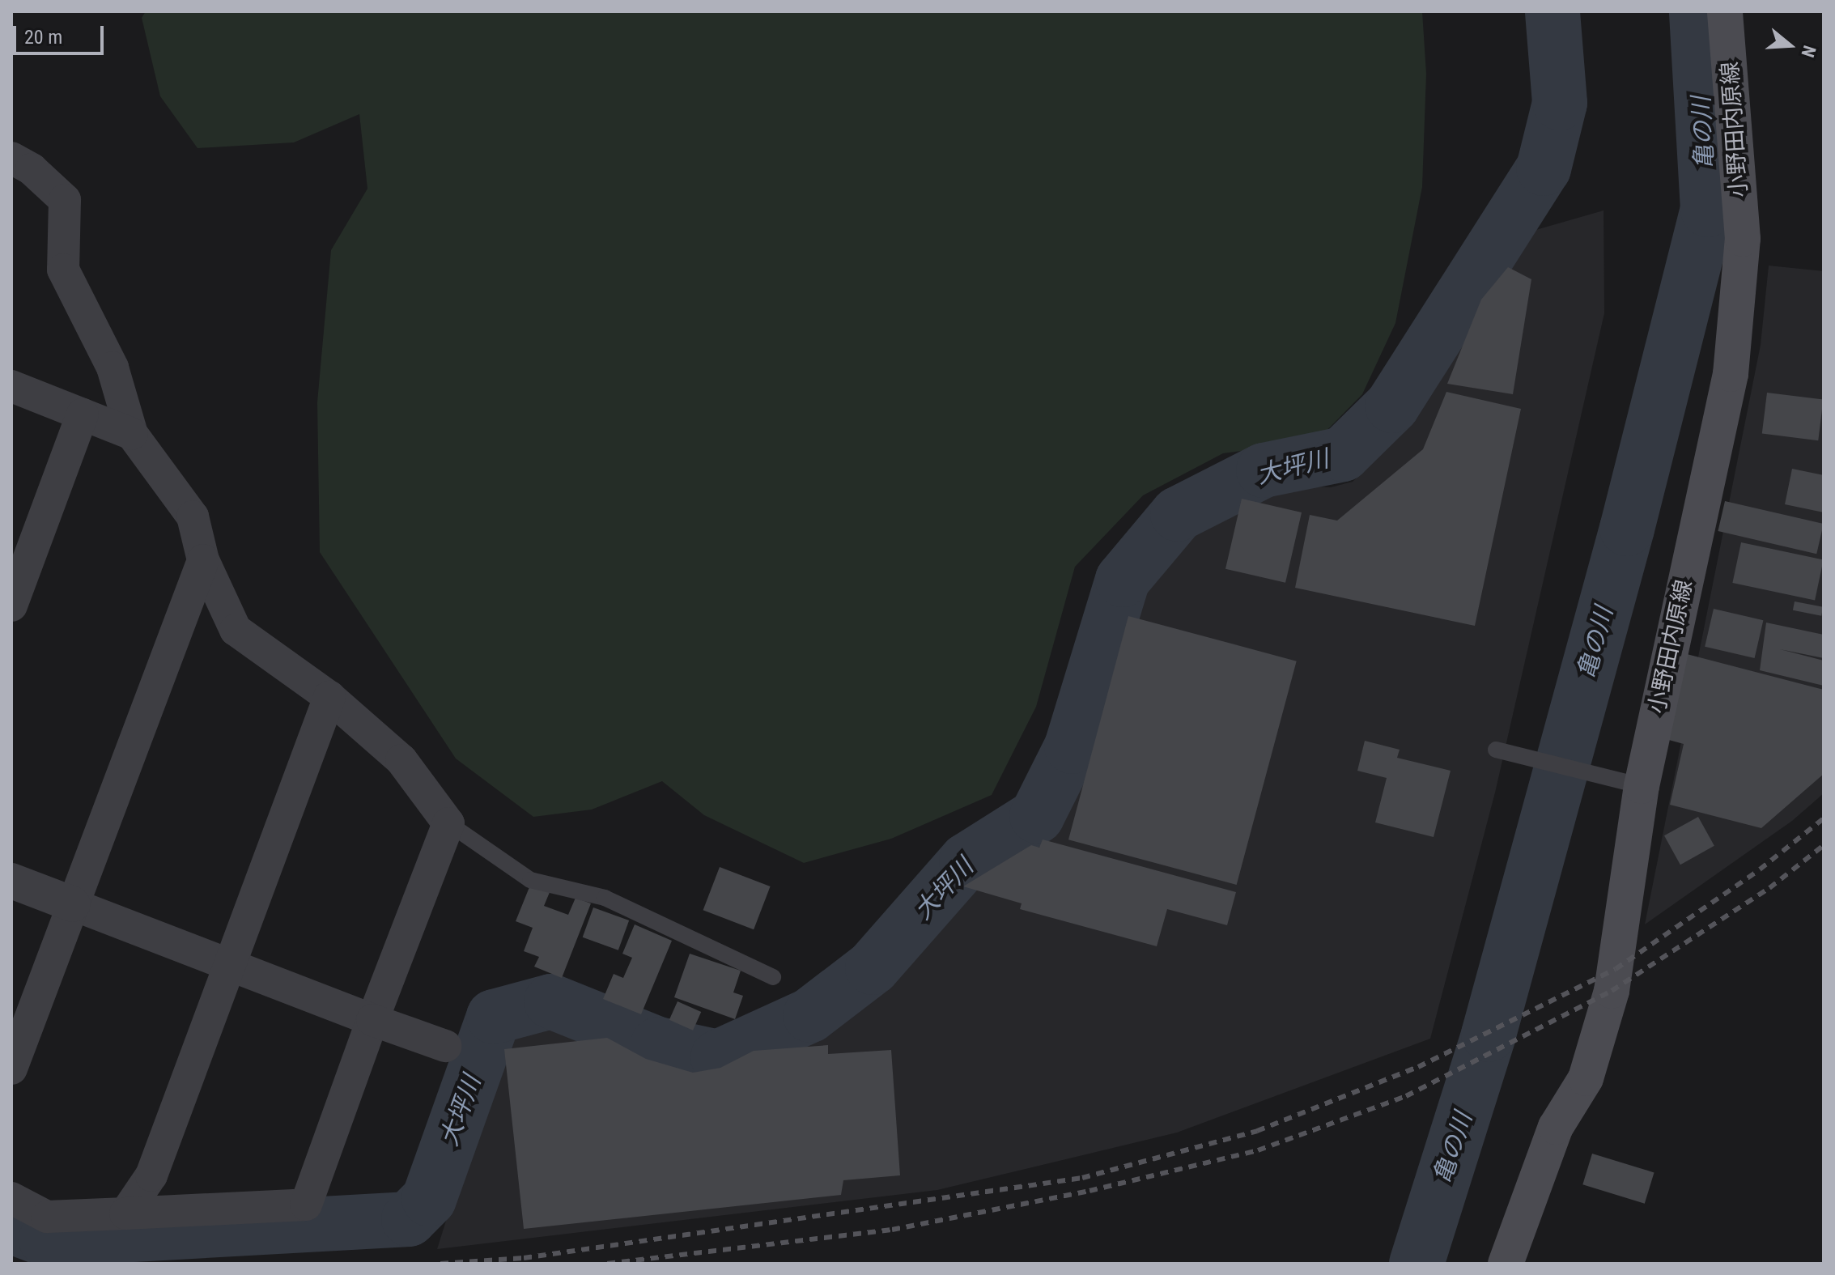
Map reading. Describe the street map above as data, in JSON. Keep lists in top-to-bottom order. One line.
{"streets":{"main road":["小野田内原線"]},"water":["亀の川","大坪川"],"scale_bar":"20 m","north":"right"}
